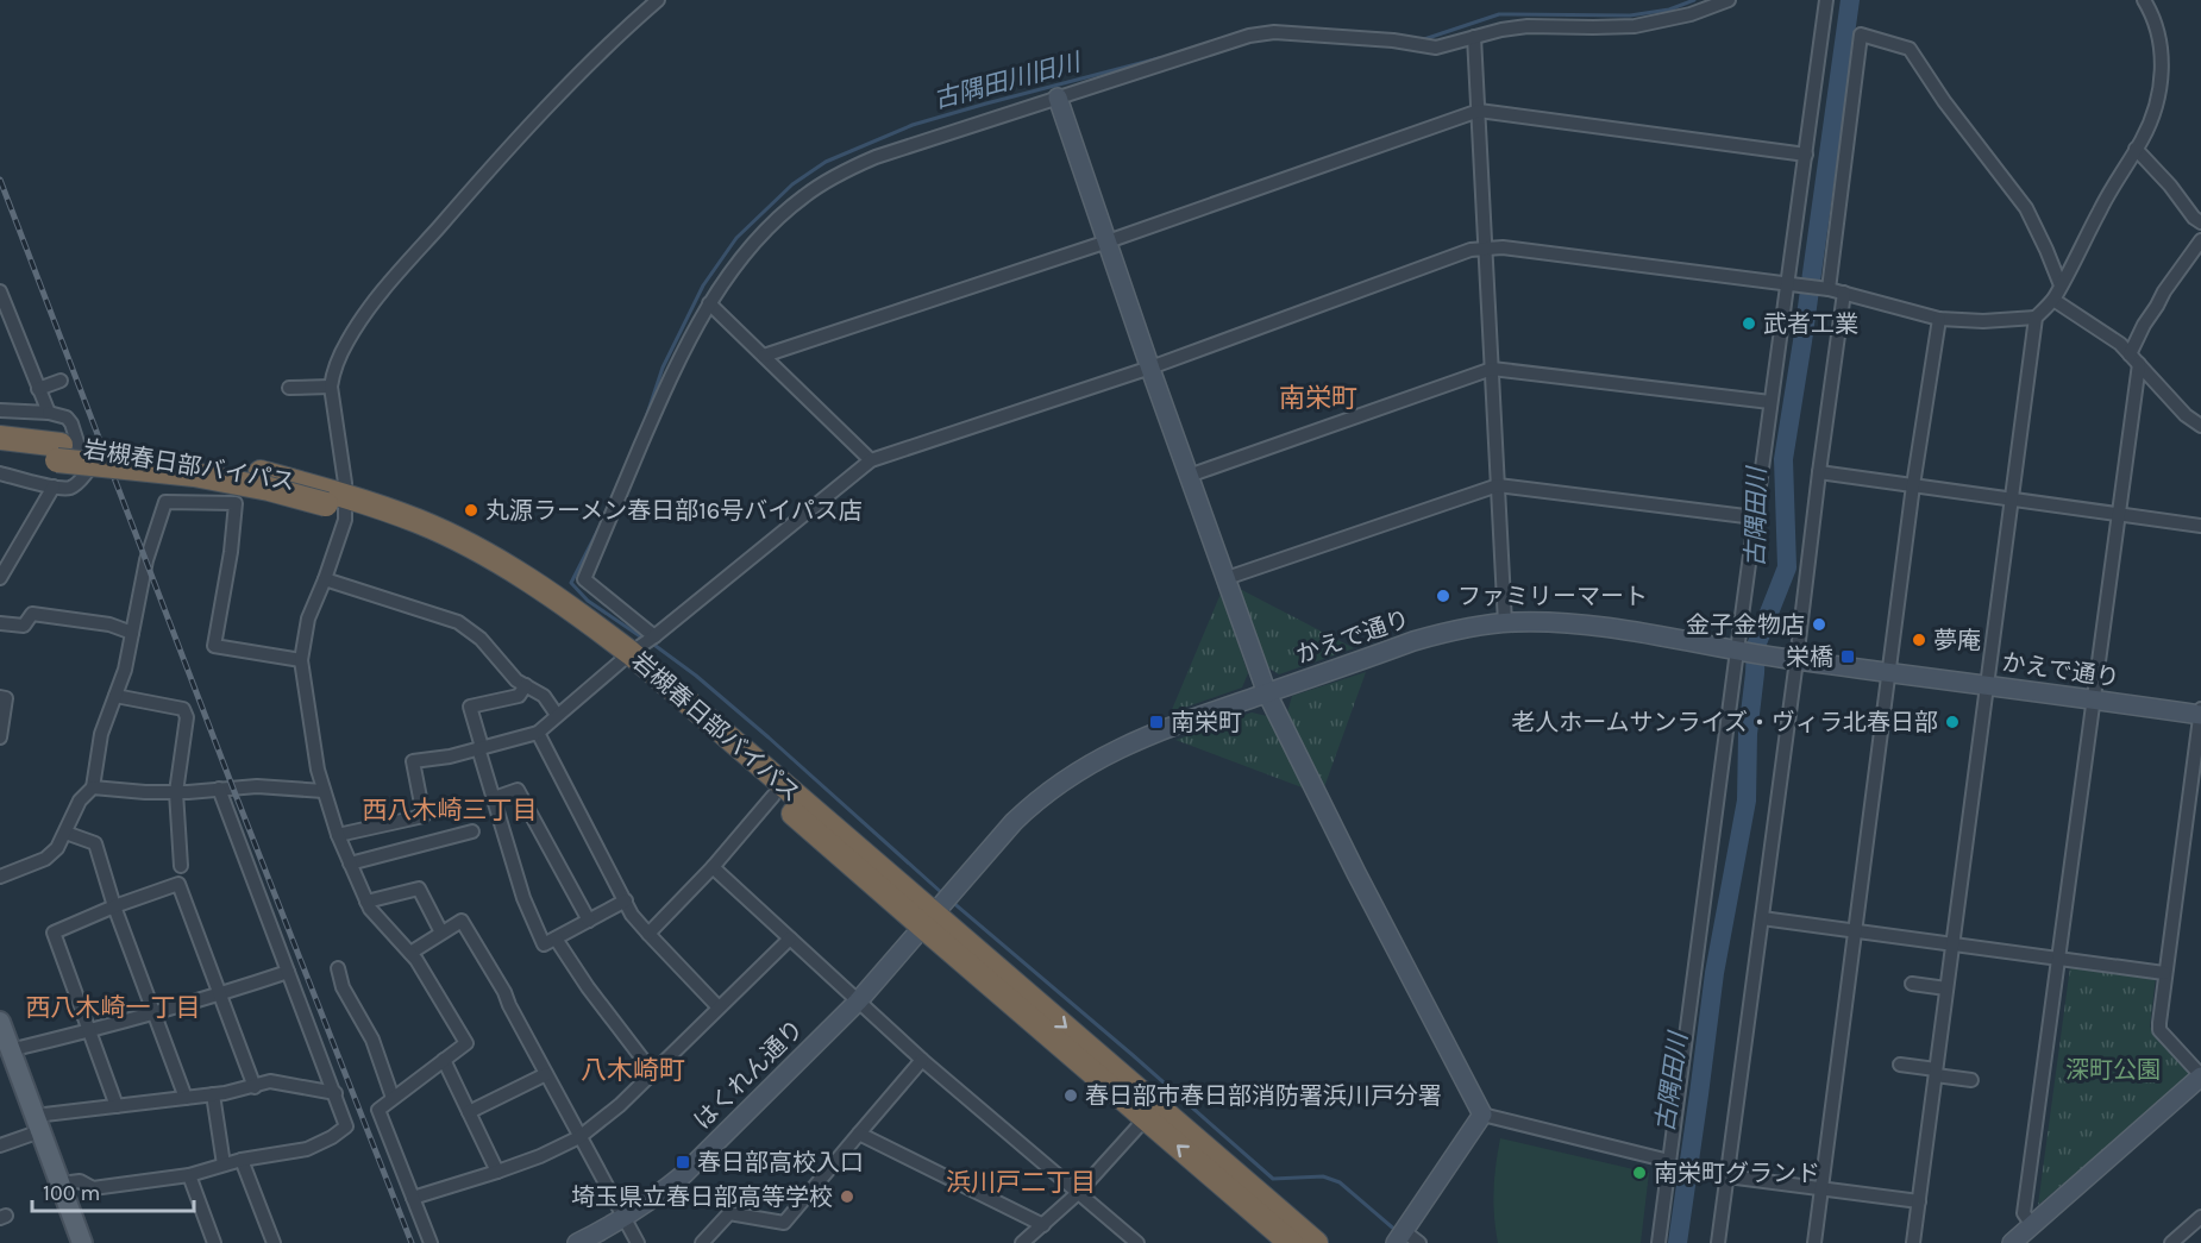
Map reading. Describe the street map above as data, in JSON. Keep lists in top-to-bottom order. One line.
{"streets":{"highway":["岩槻春日部バイパス"],"street":["かえで通り","はくれん通り"]},"crossings":[["岩槻春日部バイパス","かえで通り"],["岩槻春日部バイパス","はくれん通り"],["かえで通り","はくれん通り"]],"districts":["南栄町","西八木崎三丁目","西八木崎一丁目","八木崎町","浜川戸二丁目"],"water":["古隅田川旧川","古隅田川"],"parks":["深町公園"],"places":{"other":["武者工業","丸源ラーメン春日部16号バイパス店","ファミリーマート","金子金物店","夢庵","老人ホームサンライズ・ヴィラ北春日部","春日部市春日部消防署浜川戸分署","南栄町グランド","埼玉県立春日部高等学校"],"transit":["栄橋","南栄町","春日部高校入口"]},"scale_bar":"100 m"}
